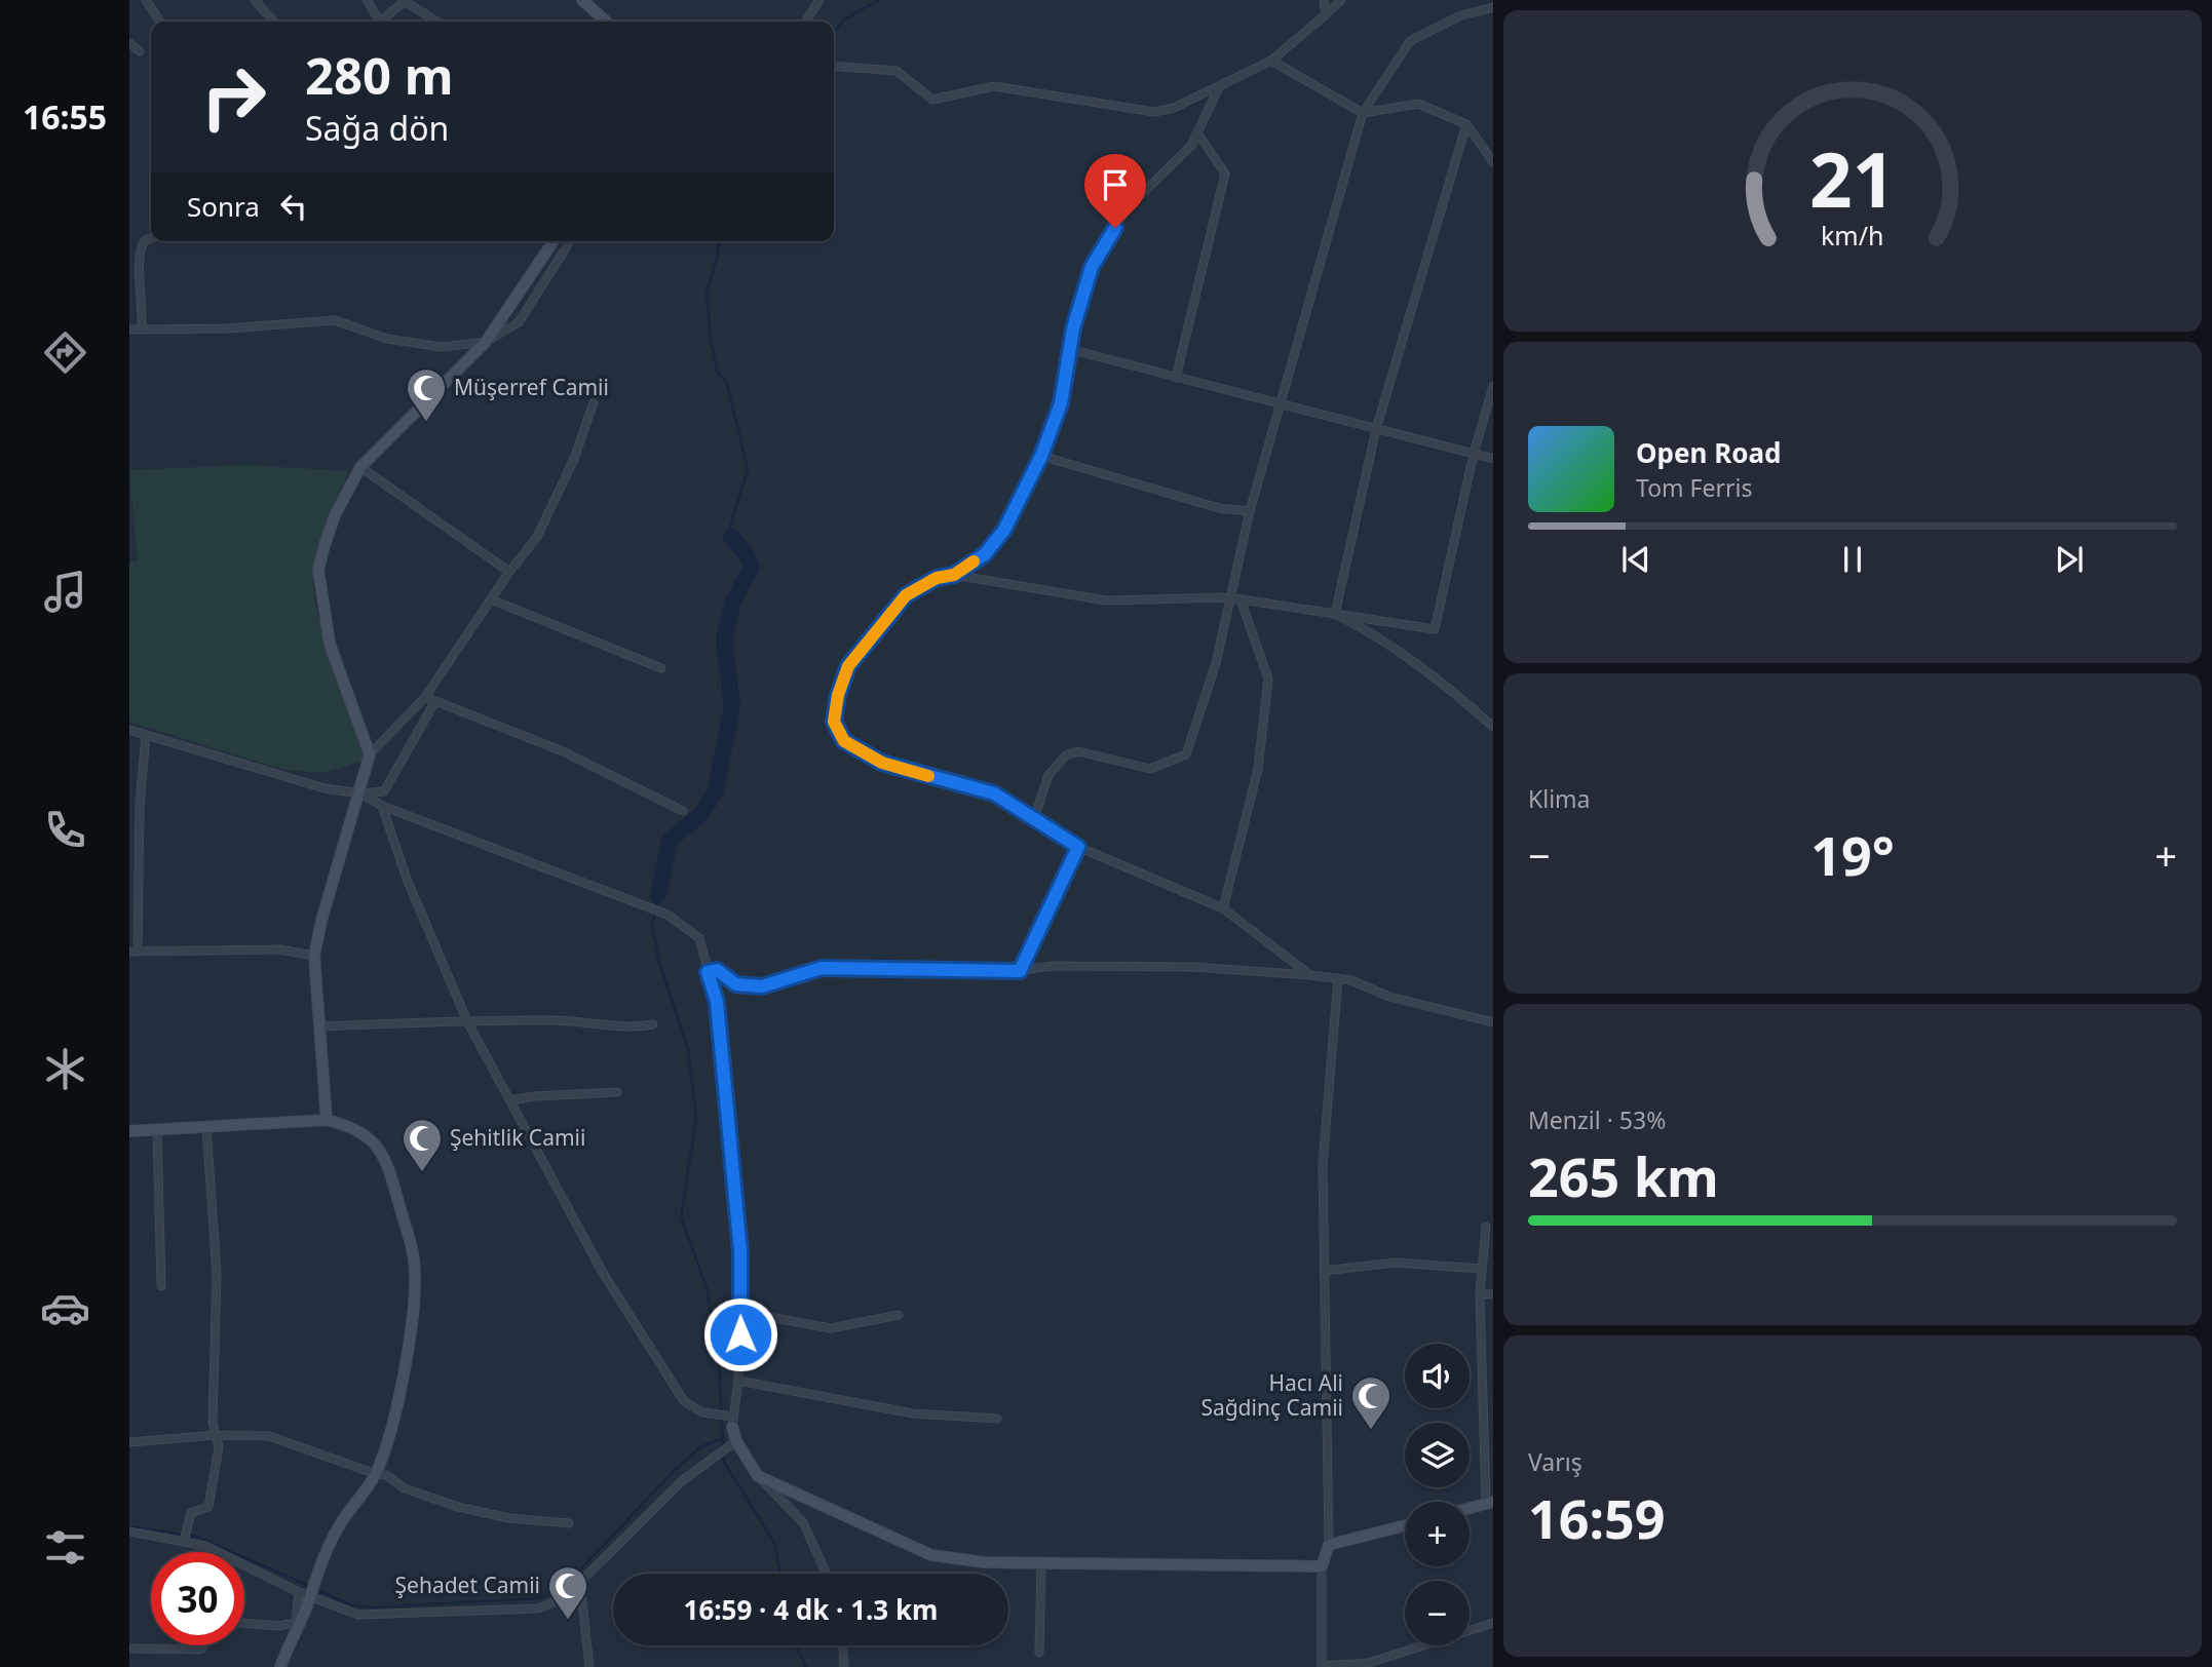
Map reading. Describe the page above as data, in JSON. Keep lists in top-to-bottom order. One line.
{"places":{"mosque":["Müşerref Camii","Şehitlik Camii","Hacı Ali Sağdinç Camii","Şehadet Camii"]},"page":{"tabs":"16:55","turn":["280 m","Sağa dön"],"then":"Sonra","song":["Open Road","Tom Ferris"],"tile":["Klima",["Menzil · 53%","265 km"],["Varış","16:59"]],"heat":["−","19°","+"],"map_buttons":["+","−"],"limit":"30","trip":"16:59 · 4 dk · 1.3 km","gauge":["21","km/h"]}}
